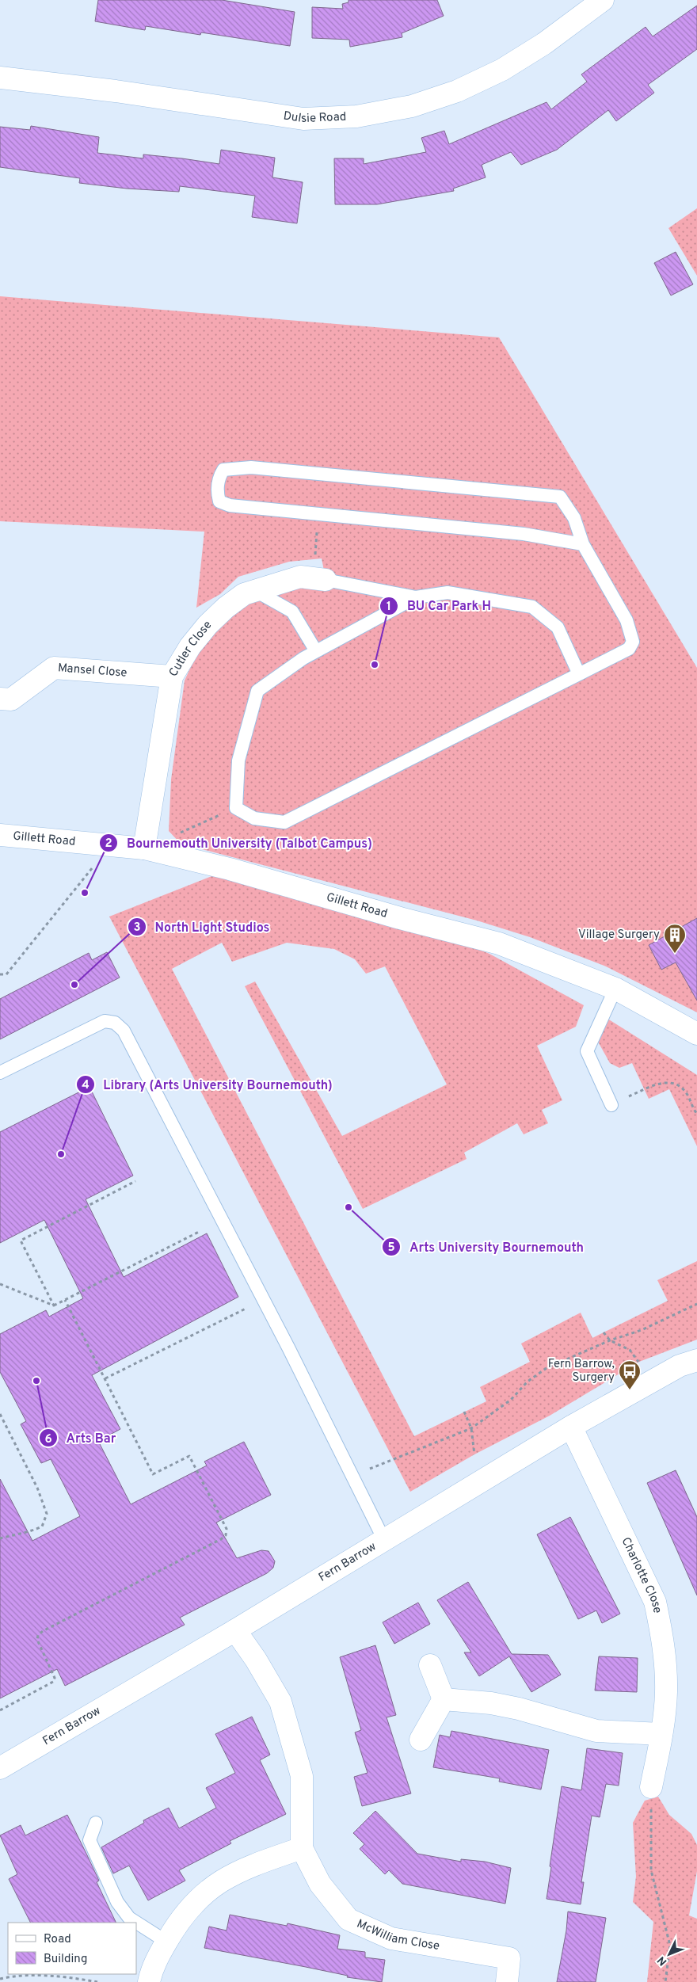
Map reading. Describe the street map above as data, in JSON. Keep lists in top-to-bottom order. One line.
{"streets":{"street":["Dulsie Road","Cutler Close","Mansel Close","Gillett Road","Fern Barrow","Charlotte Close","McWilliam Close"]},"crossings":[["Cutler Close","Mansel Close"],["Cutler Close","Gillett Road"],["Fern Barrow","Charlotte Close"],["Fern Barrow","McWilliam Close"]],"places":{"other":["BU Car Park H","Bournemouth University (Talbot Campus)","North Light Studios","Library (Arts University Bournemouth)","Arts University Bournemouth","Arts Bar"],"building":["Village Surgery"],"bus stop":["Fern Barrow, Surgery"]},"legend":["Road","Building"],"north":"bottom left"}
